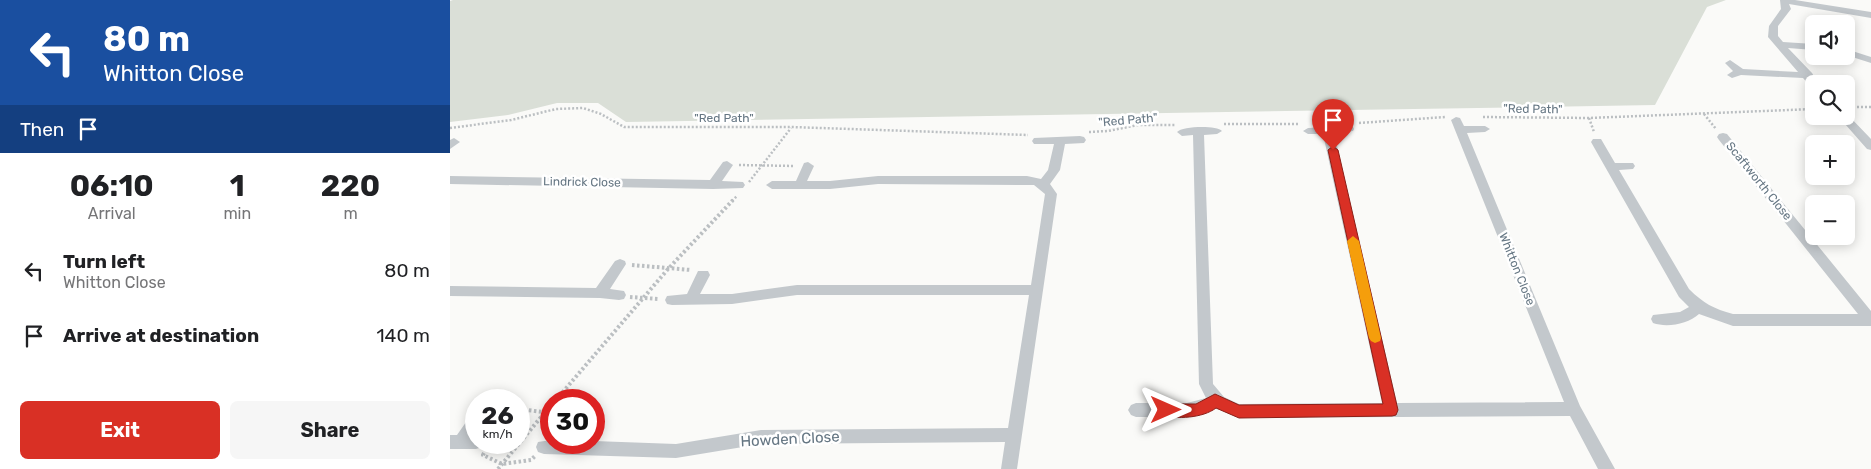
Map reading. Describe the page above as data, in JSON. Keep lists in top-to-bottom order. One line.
{"streets":{"street":["Scaftworth Close","Lindrick Close","Whitton Close","Howden Close"],"path":["\"Red Path\""]},"page":{"turn":["80 m","Whitton Close"],"map_buttons":["+","−"],"then":"Then","eta":["06:10","Arrival","1","min","220","m"],"list":[{"name":"Turn left","note":"Whitton Close","value":"80 m"},{"name":"Arrive at destination","value":"140 m"}],"speed":"26 km/h","limit":"30","buttons":["Exit","Share"]}}
